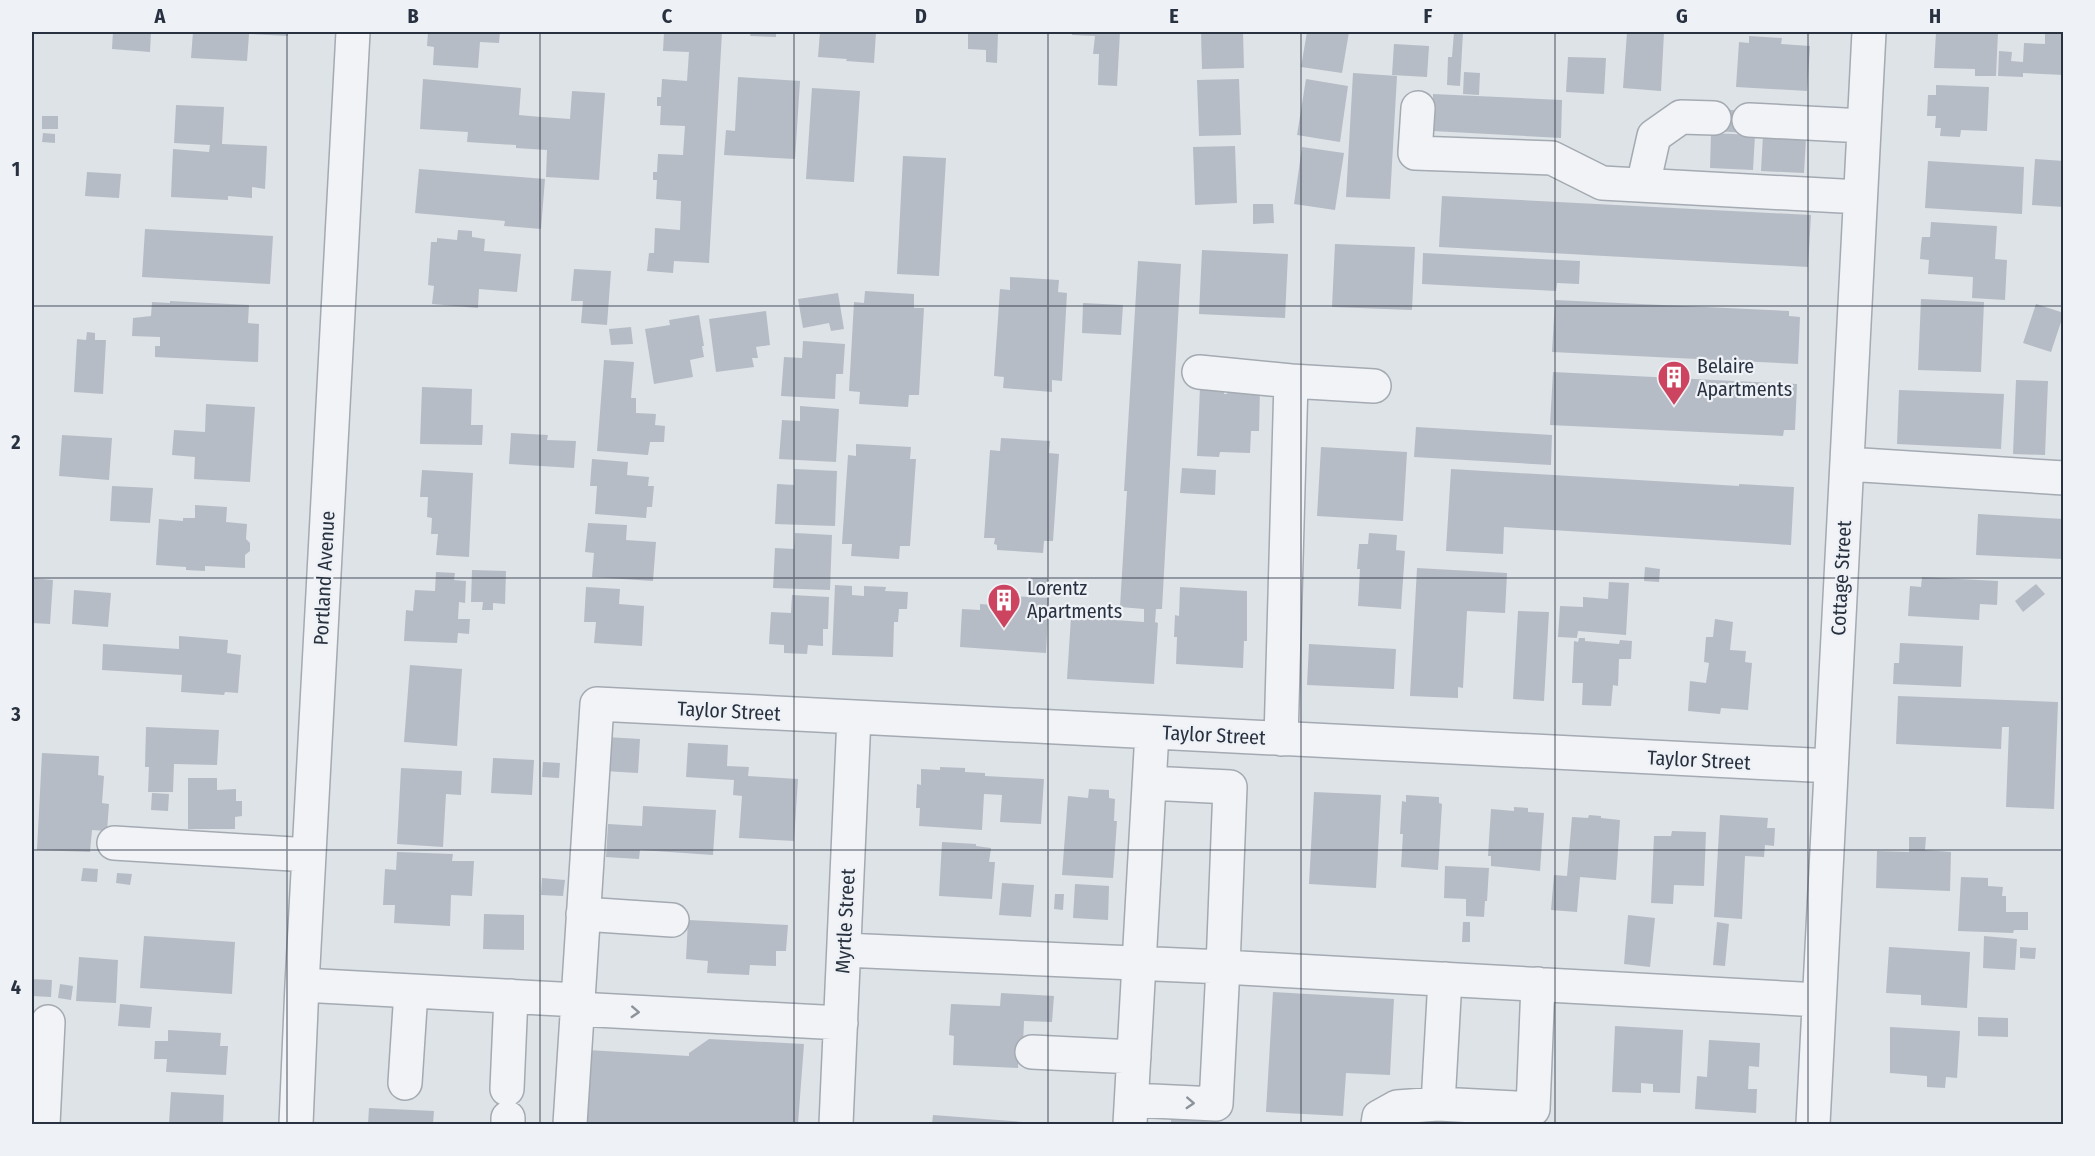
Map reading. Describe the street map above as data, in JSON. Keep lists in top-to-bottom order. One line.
{"streets":{"street":["Portland Avenue","Cottage Street","Taylor Street","Myrtle Street"]},"crossings":[["Cottage Street","Taylor Street"],["Taylor Street","Myrtle Street"]],"places":{"building":["Belaire Apartments","Lorentz Apartments"]},"grid":{"columns":["A","B","C","D","E","F","G","H"],"rows":["1","2","3","4"]}}
